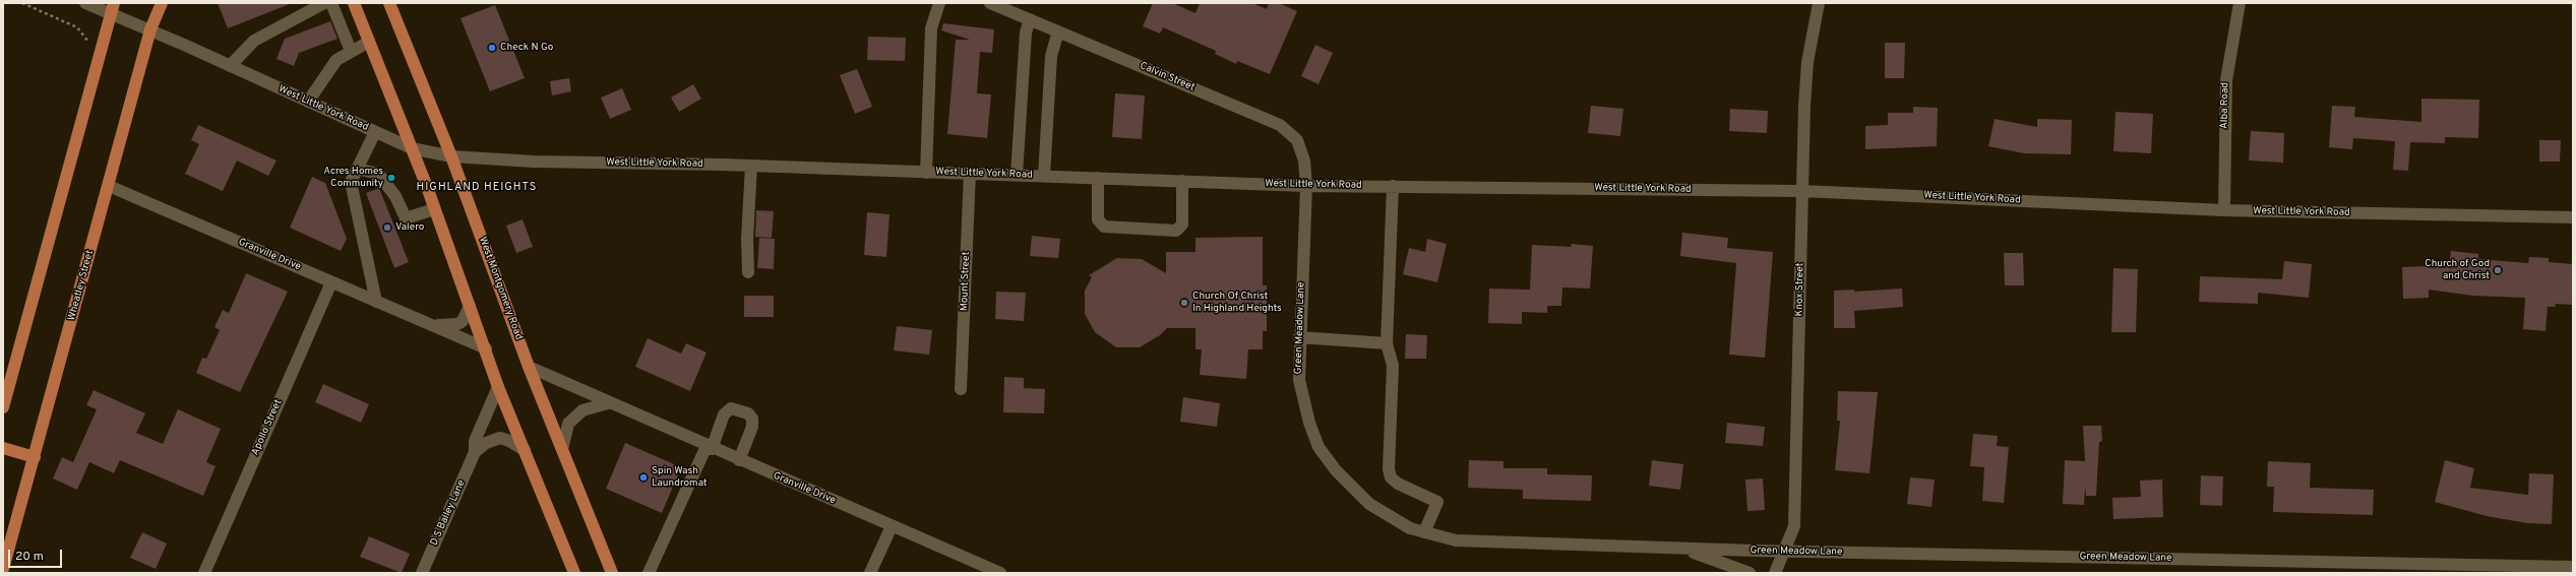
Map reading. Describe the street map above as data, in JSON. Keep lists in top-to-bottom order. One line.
{"streets":{"main road":["Wheatley Street","West Montgomery Road"],"street":["Calvin Street","Alba Road","West Little York Road","Granville Drive","Mount Street","Knox Street","Green Meadow Lane","Apollo Street","D S Bailey Lane"]},"crossings":[["Calvin Street","West Little York Road"],["Calvin Street","Green Meadow Lane"],["Alba Road","West Little York Road"],["West Little York Road","Mount Street"],["West Little York Road","Wheatley Street"],["West Little York Road","West Montgomery Road"],["West Little York Road","Knox Street"],["West Little York Road","Green Meadow Lane"],["Granville Drive","Wheatley Street"],["Granville Drive","West Montgomery Road"],["Granville Drive","Apollo Street"],["Knox Street","Green Meadow Lane"]],"districts":["HIGHLAND HEIGHTS"],"places":["Check N Go","Acres Homes Community","Valero","Church of God and Christ","Church Of Christ In Highland Heights","Spin Wash Laundromat"],"scale_bar":"20 m"}
